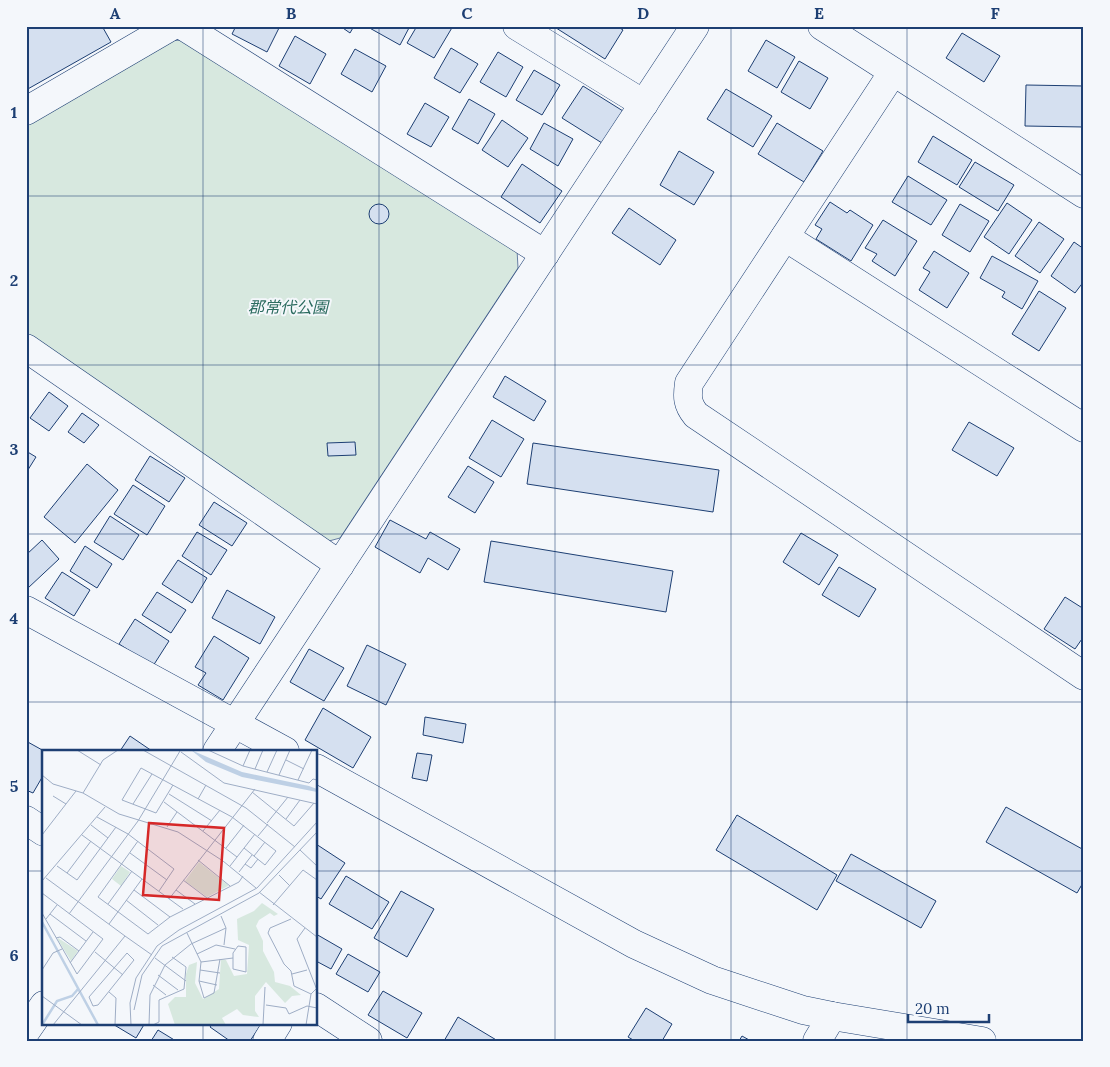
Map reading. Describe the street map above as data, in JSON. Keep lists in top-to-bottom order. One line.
{"parks":["郡常代公園"],"scale_bar":"20 m","grid":{"columns":["A","B","C","D","E","F"],"rows":["1","2","3","4","5","6"]}}
